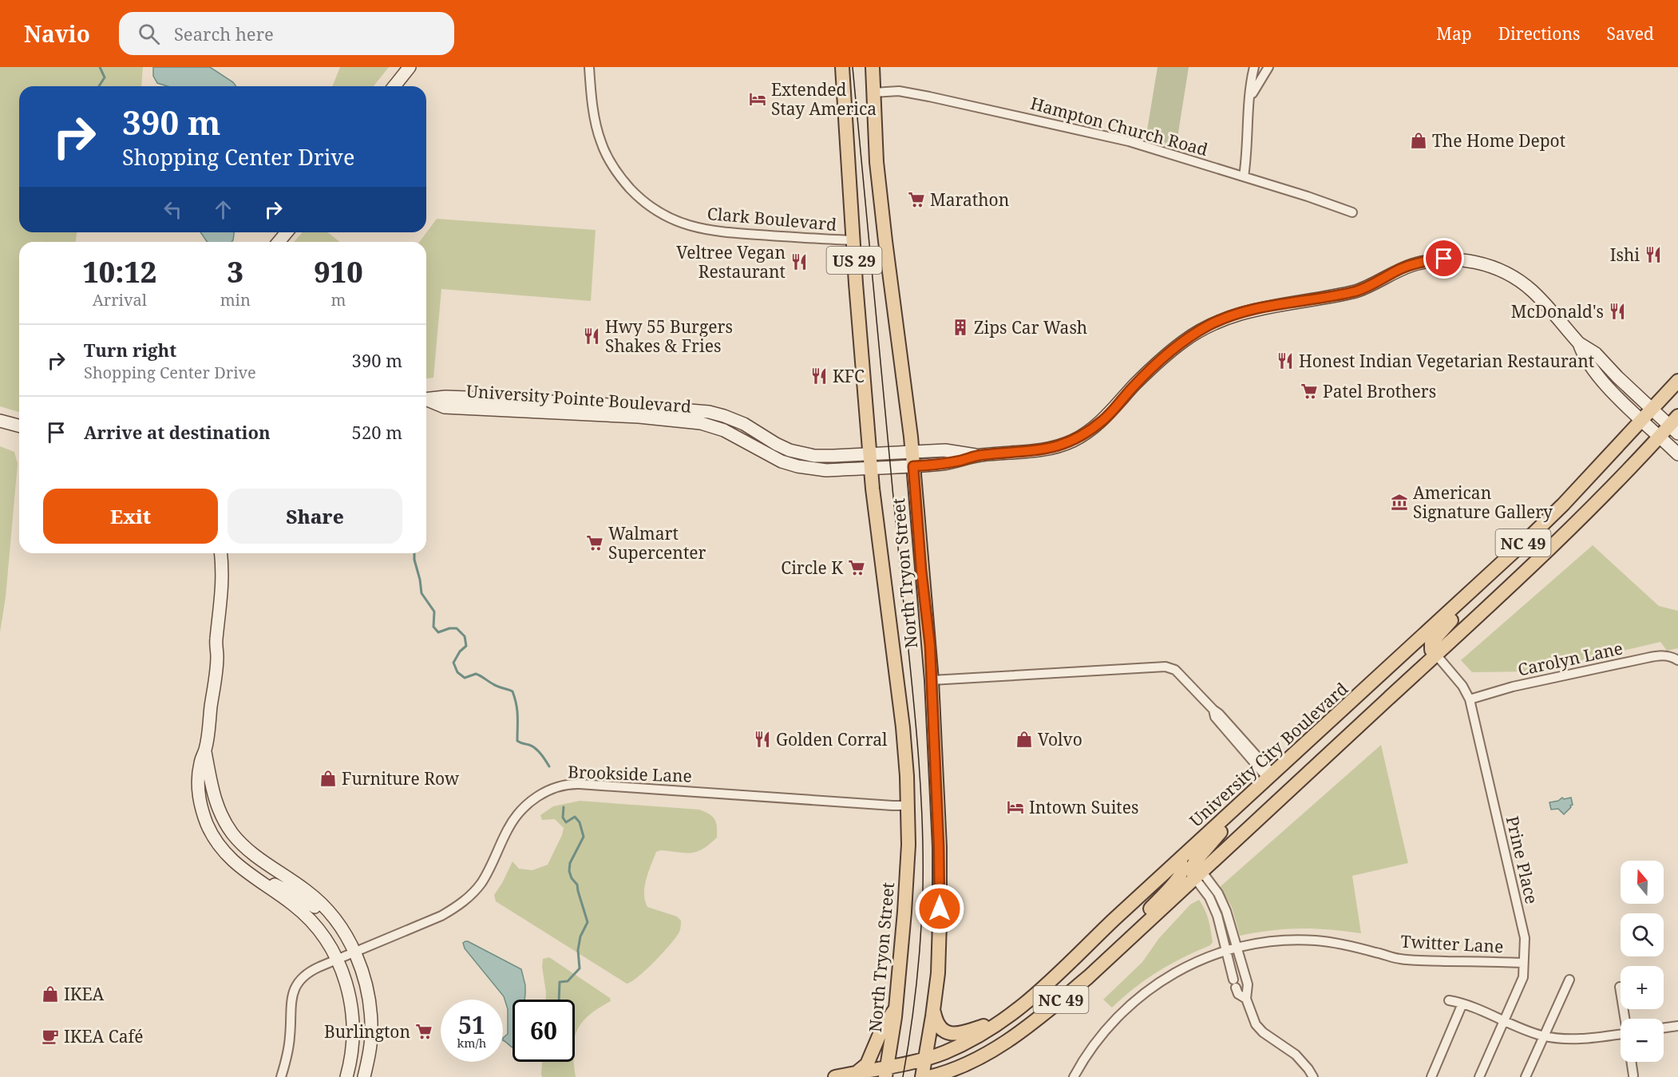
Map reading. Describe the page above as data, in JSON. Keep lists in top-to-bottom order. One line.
{"streets":{"main road":["US 29","NC 49","North Tryon Street","University City Boulevard"],"street":["Hampton Church Road","Clark Boulevard","University Pointe Boulevard","Carolyn Lane","Brookside Lane","Prine Place","Twitter Lane"]},"crossings":[["Hampton Church Road","North Tryon Street"],["Clark Boulevard","North Tryon Street"],["University Pointe Boulevard","North Tryon Street"],["NC 49","Prine Place"],["North Tryon Street","University City Boulevard"],["North Tryon Street","Brookside Lane"],["Carolyn Lane","Prine Place"],["Prine Place","Twitter Lane"]],"places":{"hotel":["Extended Stay America","Intown Suites"],"shop":["The Home Depot","Volvo","Furniture Row","IKEA"],"supermarket":["Marathon","Patel Brothers","Walmart Supercenter","Circle K","Burlington"],"restaurant":["Ishi","Veltree Vegan Restaurant","McDonald's","Hwy 55 Burgers Shakes & Fries","Honest Indian Vegetarian Restaurant","KFC","Golden Corral"],"building":["Zips Car Wash"],"museum":["American Signature Gallery"],"cafe":["IKEA Café"]},"north":"top","page":{"header":"Navio","search":"Search here","nav":["Map","Directions","Saved"],"turn":["390 m","Shopping Center Drive"],"eta":["10:12","Arrival","3","min","910","m"],"list":[{"name":"Turn right","note":"Shopping Center Drive","value":"390 m"},{"name":"Arrive at destination","value":"520 m"}],"buttons":["Exit","Share"],"map_buttons":["+","−"],"speed":"51 km/h","limit":"60"}}
